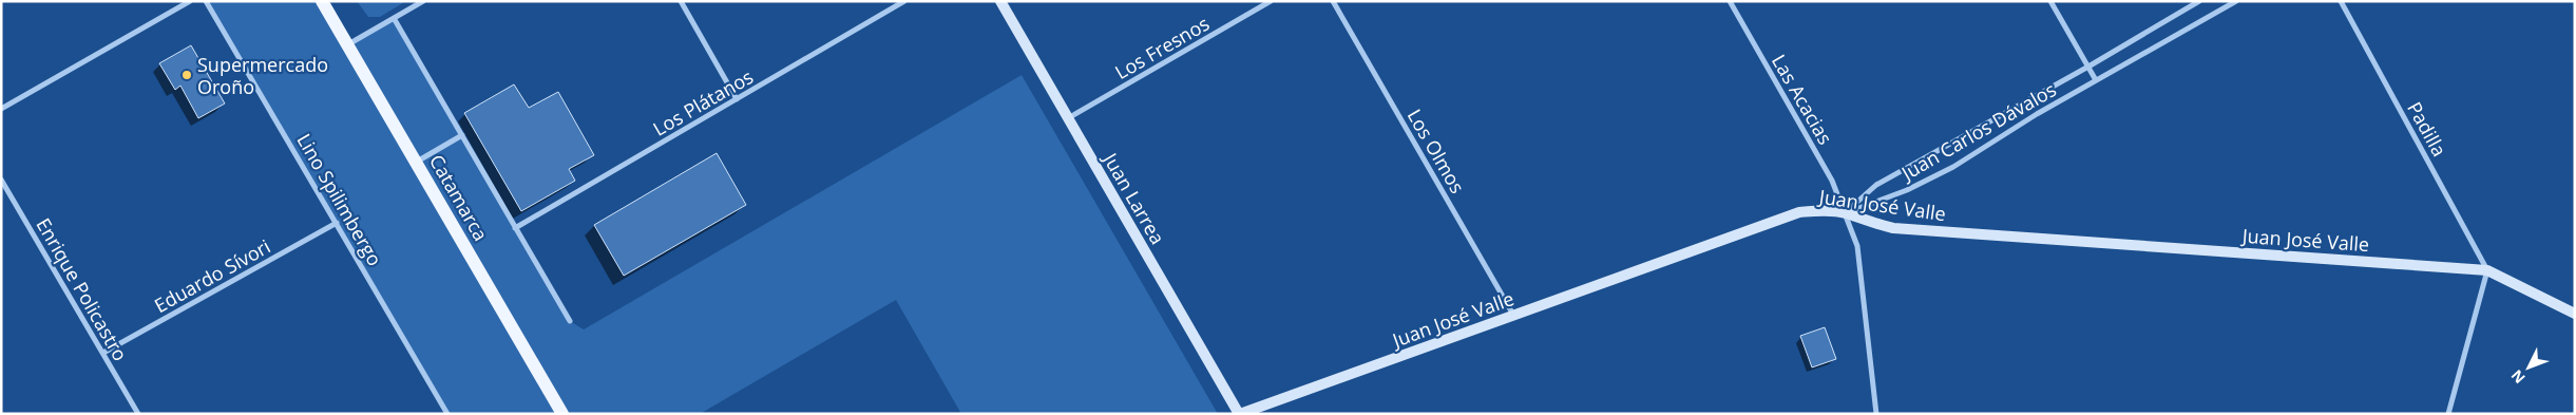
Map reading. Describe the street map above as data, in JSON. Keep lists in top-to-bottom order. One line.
{"streets":{"main road":["Catamarca"],"street":["Los Fresnos","Las Acacias","Los Plátanos","Padilla","Juan Carlos Dávalos","Los Olmos","Juan Larrea","Lino Spilimbergo","Juan José Valle","Eduardo Sívori","Enrique Policastro"]},"crossings":[["Los Fresnos","Juan Larrea"],["Las Acacias","Juan Carlos Dávalos"],["Las Acacias","Juan José Valle"],["Padilla","Juan José Valle"],["Juan Carlos Dávalos","Juan José Valle"],["Los Olmos","Juan José Valle"],["Juan Larrea","Juan José Valle"],["Lino Spilimbergo","Eduardo Sívori"],["Eduardo Sívori","Enrique Policastro"]],"places":["Supermercado Oroño"],"north":"bottom left"}
